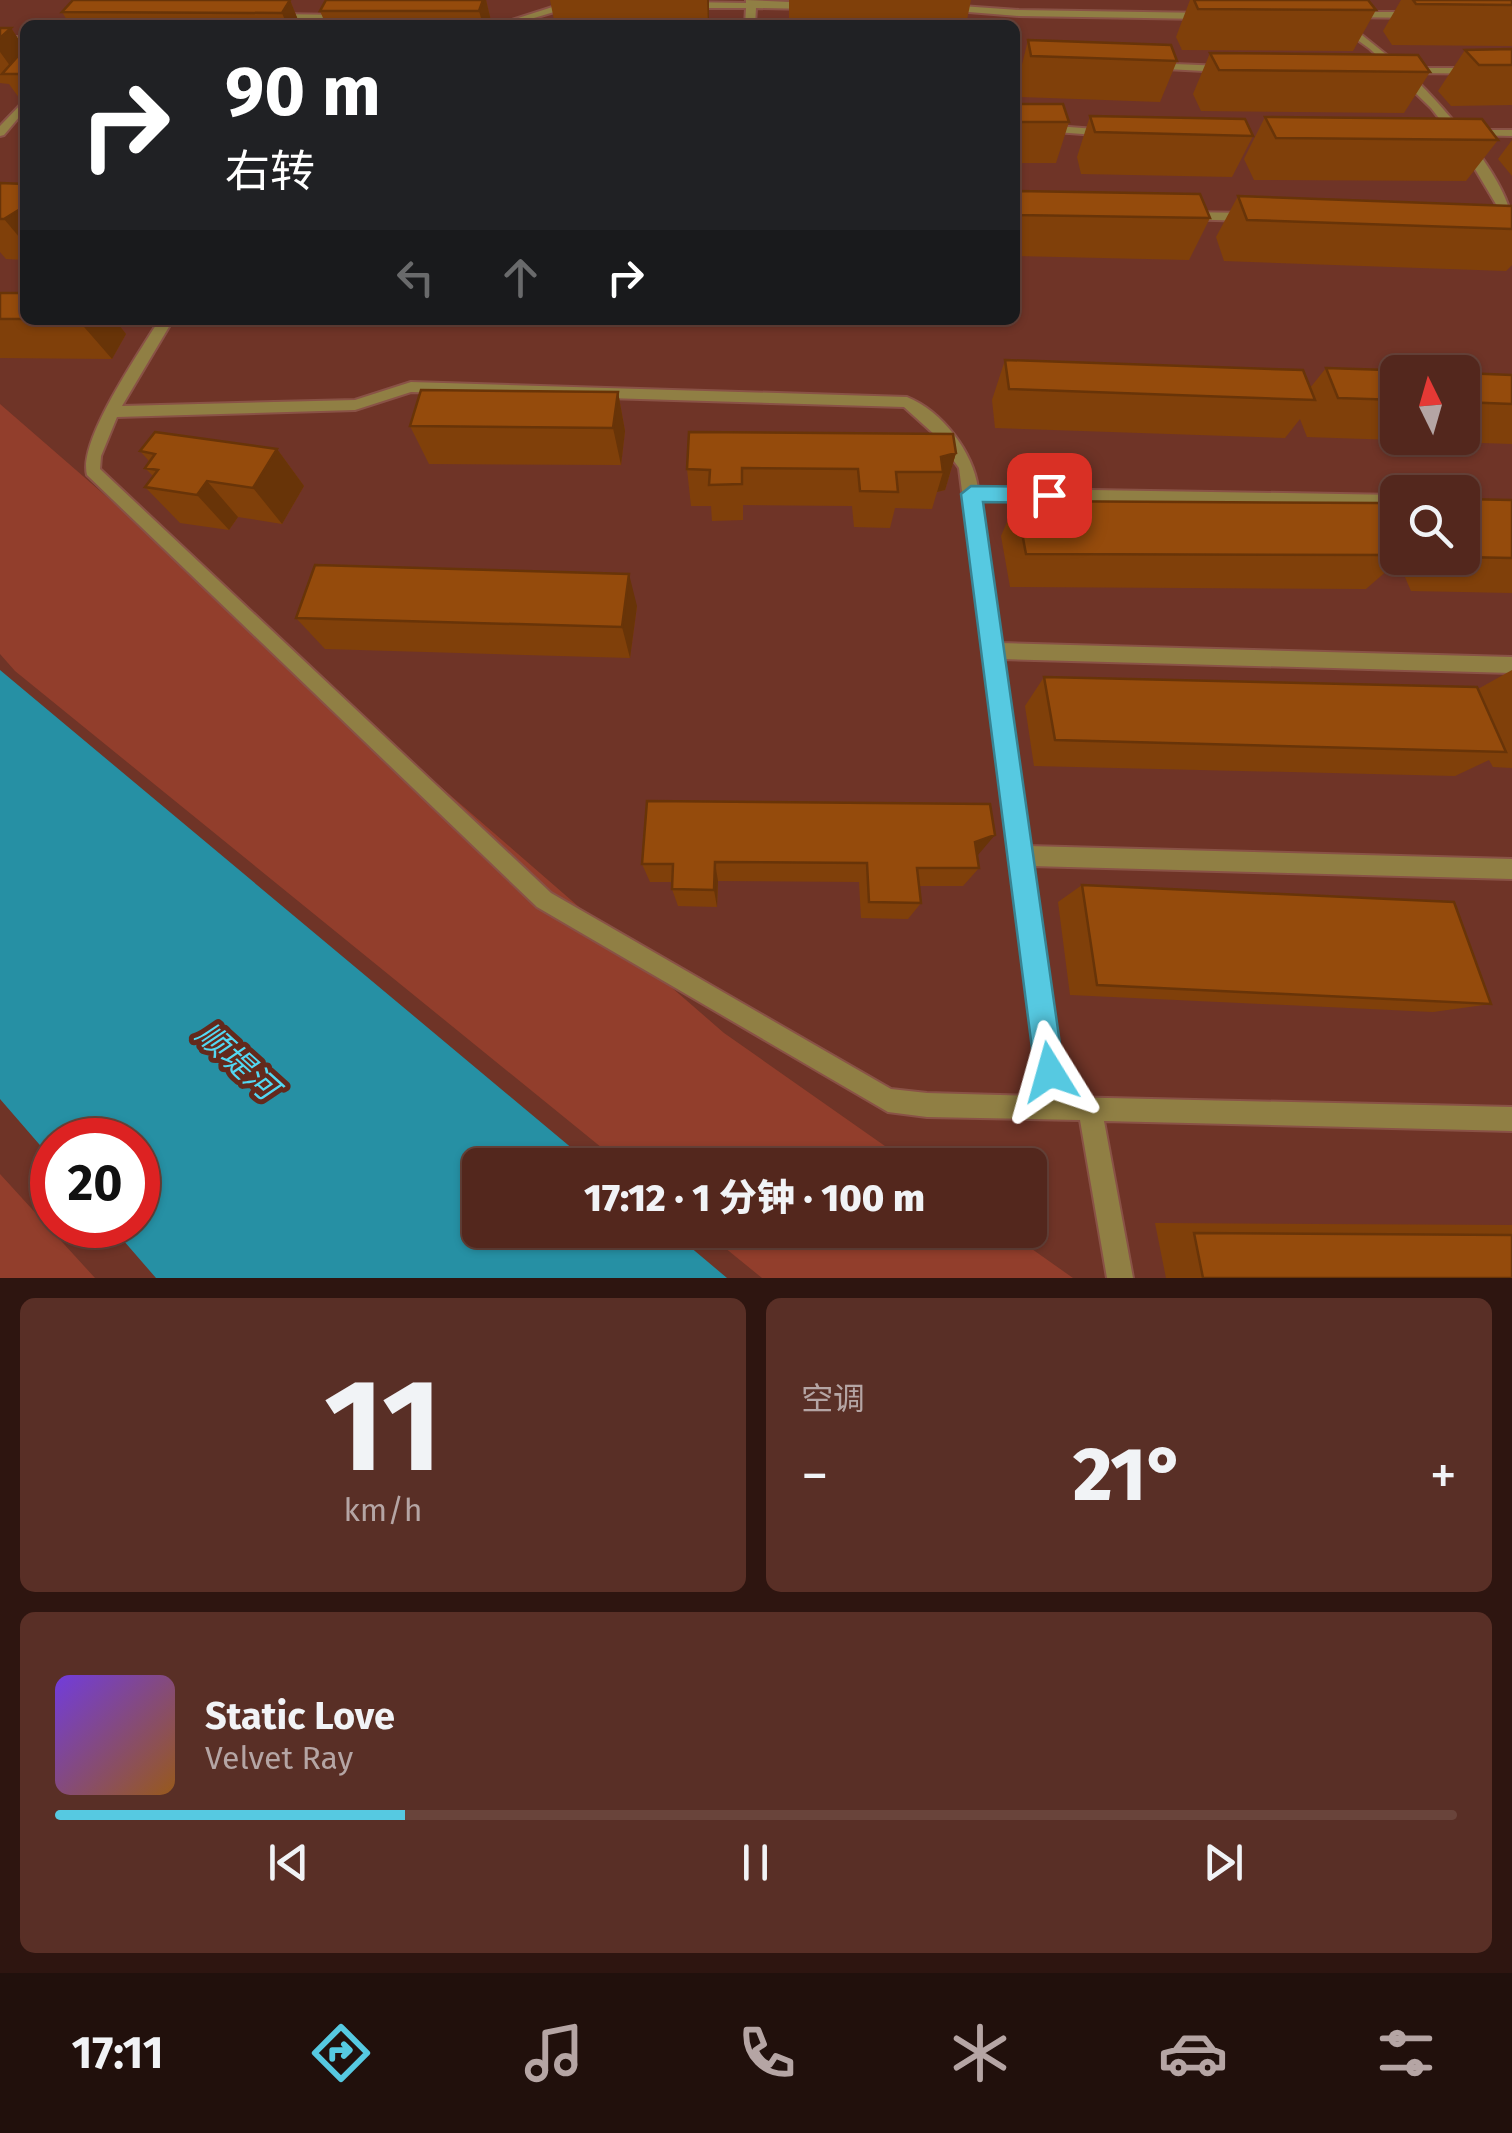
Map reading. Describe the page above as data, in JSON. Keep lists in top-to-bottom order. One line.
{"water":["顺堤河"],"north":"top","page":{"turn":["90 m","右转"],"limit":"20","trip":"17:12 · 1 分钟 · 100 m","tile":[["11","km/h"],"空调"],"heat":["−","21°","+"],"song":["Static Love","Velvet Ray"],"tabs":"17:11"}}
